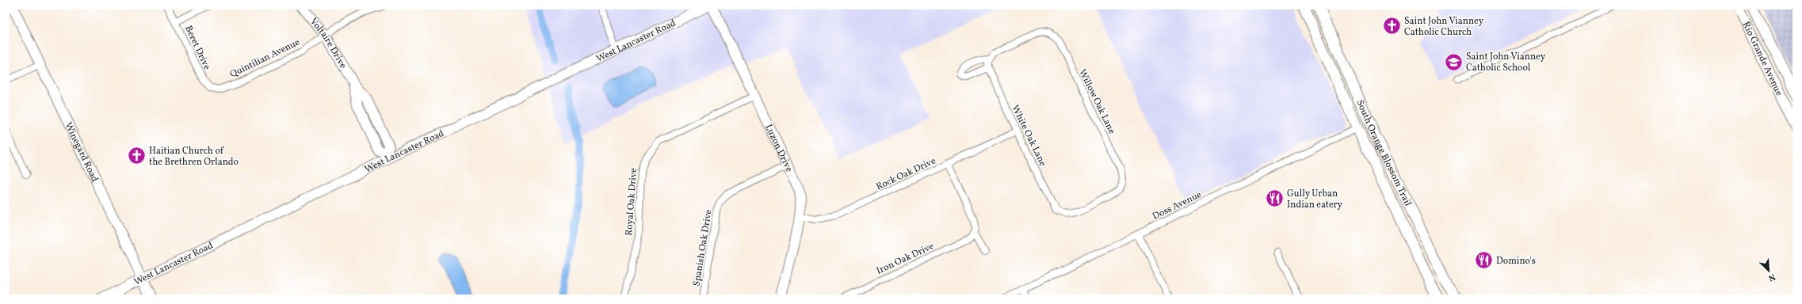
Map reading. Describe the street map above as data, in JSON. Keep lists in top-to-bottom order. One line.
{"streets":{"main road":["South Orange Blossom Trail"],"street":["West Lancaster Road","Voltaire Drive","Beret Drive","Quintilian Avenue","Rio Grande Avenue","Willow Oak Lane","White Oak Lane","Luzon Drive","Winegard Road","Rock Oak Drive","Royal Oak Drive","Doss Avenue","Spanish Oak Drive","Iron Oak Drive"]},"crossings":[["West Lancaster Road","Voltaire Drive"],["West Lancaster Road","Winegard Road"],["Voltaire Drive","Quintilian Avenue"],["Beret Drive","Quintilian Avenue"],["Willow Oak Lane","White Oak Lane"],["White Oak Lane","Rock Oak Drive"],["Luzon Drive","Rock Oak Drive"],["Luzon Drive","Royal Oak Drive"],["Luzon Drive","Spanish Oak Drive"],["South Orange Blossom Trail","Doss Avenue"]],"places":{"church":["Saint John Vianney Catholic Church","Haitian Church of the Brethren Orlando"],"school or university":["Saint John Vianney Catholic School"],"restaurant":["Gully Urban Indian eatery","Domino's"]},"north":"bottom right"}
